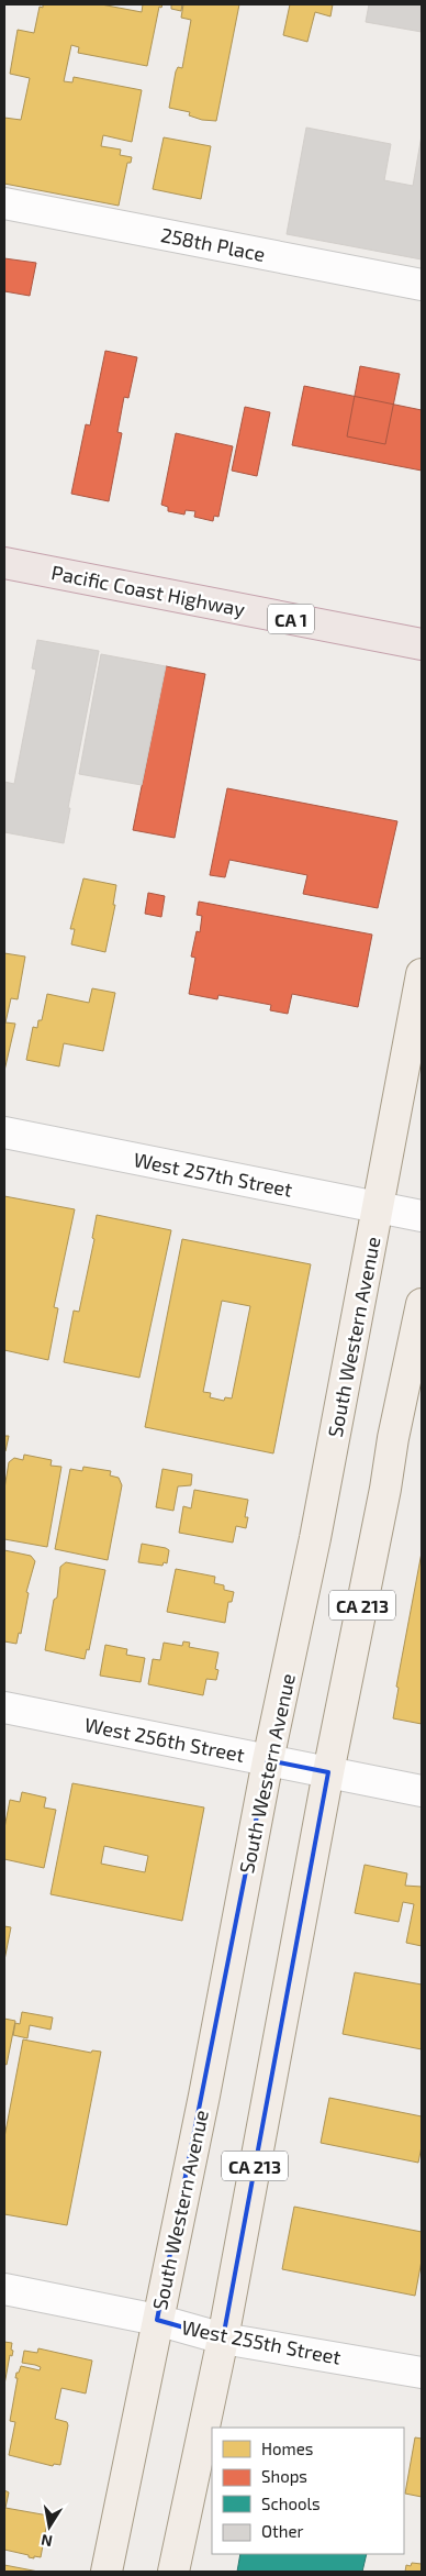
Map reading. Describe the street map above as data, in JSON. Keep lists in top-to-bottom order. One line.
{"streets":{"highway":["Pacific Coast Highway","CA 1"],"main road":["South Western Avenue","CA 213"],"street":["258th Place","West 257th Street","West 256th Street","West 255th Street"]},"crossings":[["West 257th Street","South Western Avenue"],["South Western Avenue","West 256th Street"],["South Western Avenue","West 255th Street"],["CA 213","West 256th Street"],["CA 213","West 255th Street"]],"legend":["Homes","Shops","Schools","Other"],"north":"bottom"}
